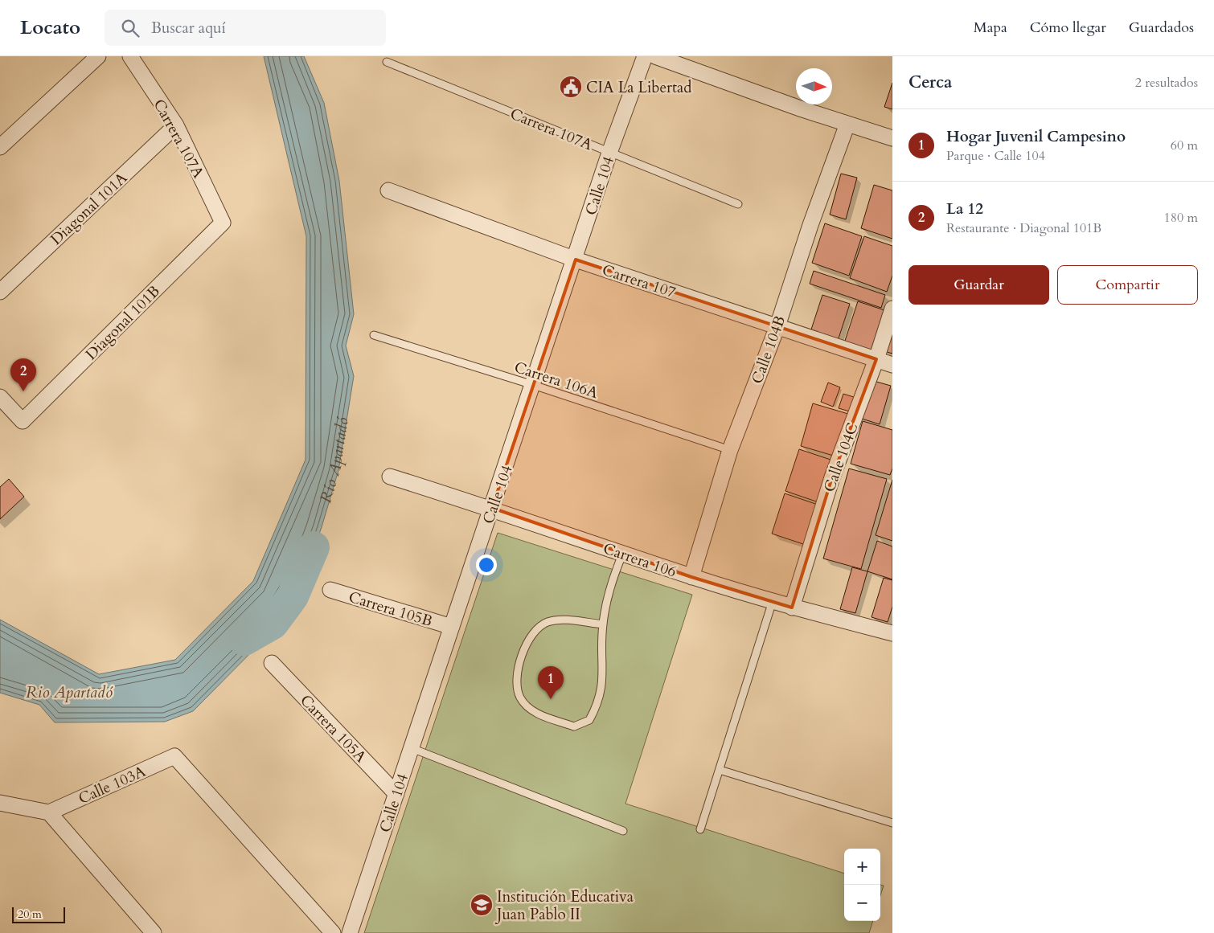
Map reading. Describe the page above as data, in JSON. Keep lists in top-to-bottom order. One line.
{"streets":{"street":["Carrera 107A","Calle 104","Diagonal 101A","Carrera 107","Diagonal 101B","Calle 104B","Calle 104C","Carrera 106","Carrera 105B","Carrera 105A","Calle 103A"],"lane":["Carrera 106A"]},"crossings":[["Carrera 107A","Calle 104"],["Carrera 107A","Diagonal 101A"],["Carrera 107A","Diagonal 101B"],["Calle 104","Carrera 107"],["Calle 104","Carrera 106A"],["Calle 104","Carrera 106"],["Calle 104","Carrera 105B"],["Calle 104","Carrera 105A"],["Carrera 107","Calle 104B"],["Carrera 107","Calle 104C"],["Calle 104B","Carrera 106A"],["Calle 104B","Carrera 106"],["Calle 104C","Carrera 106"]],"water":["Río Apartadó","Rio Apartadó"],"places":{"public building":["CIA La Libertad"],"school or university":["Institución Educativa Juan Pablo II"]},"scale_bar":"20 m","north":"right","page":{"header":"Locato","search":"Buscar aquí","nav":["Mapa","Cómo llegar","Guardados"],"heading":["Cerca","2 resultados"],"list":[{"mark":"1","name":"Hogar Juvenil Campesino","note":"Parque · Calle 104","value":"60 m"},{"mark":"2","name":"La 12","note":"Restaurante · Diagonal 101B","value":"180 m"}],"buttons":["Guardar","Compartir"],"pins":["2","1"],"map_buttons":["+","−"],"scale":"20 m"}}
